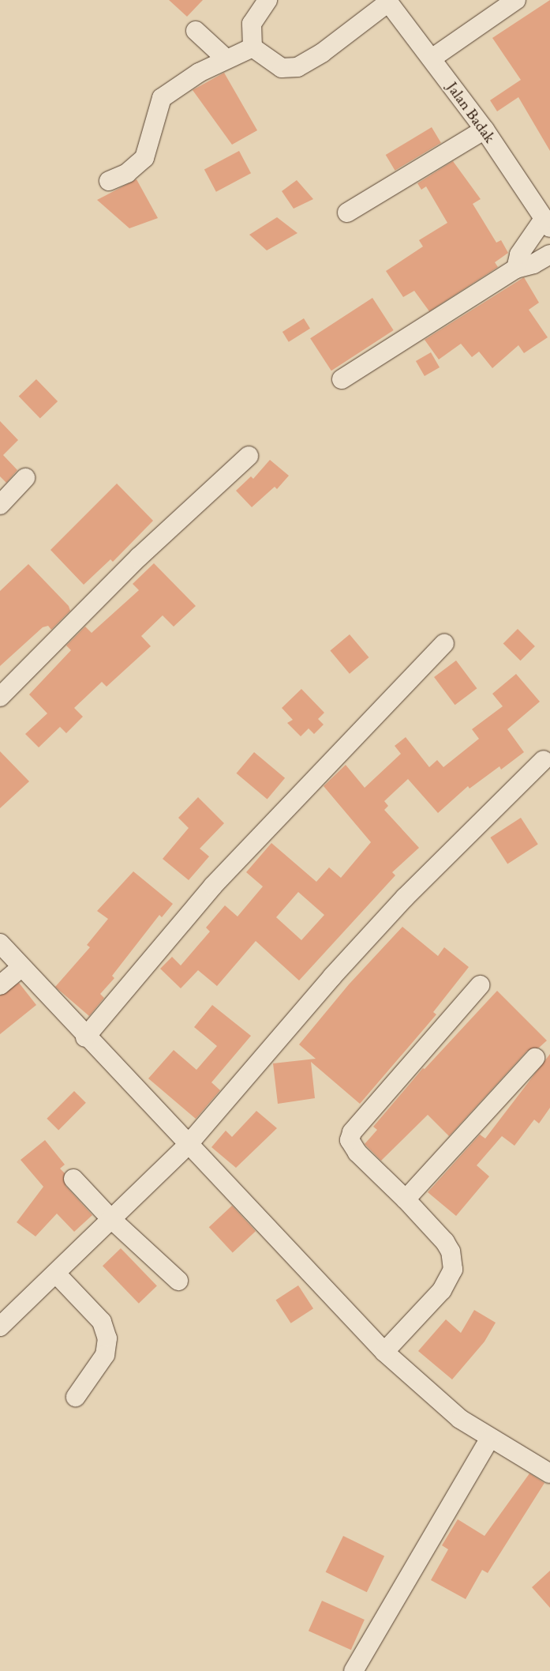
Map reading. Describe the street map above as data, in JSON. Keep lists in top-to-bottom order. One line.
{"streets":{"street":["Jalan Badak"]}}
